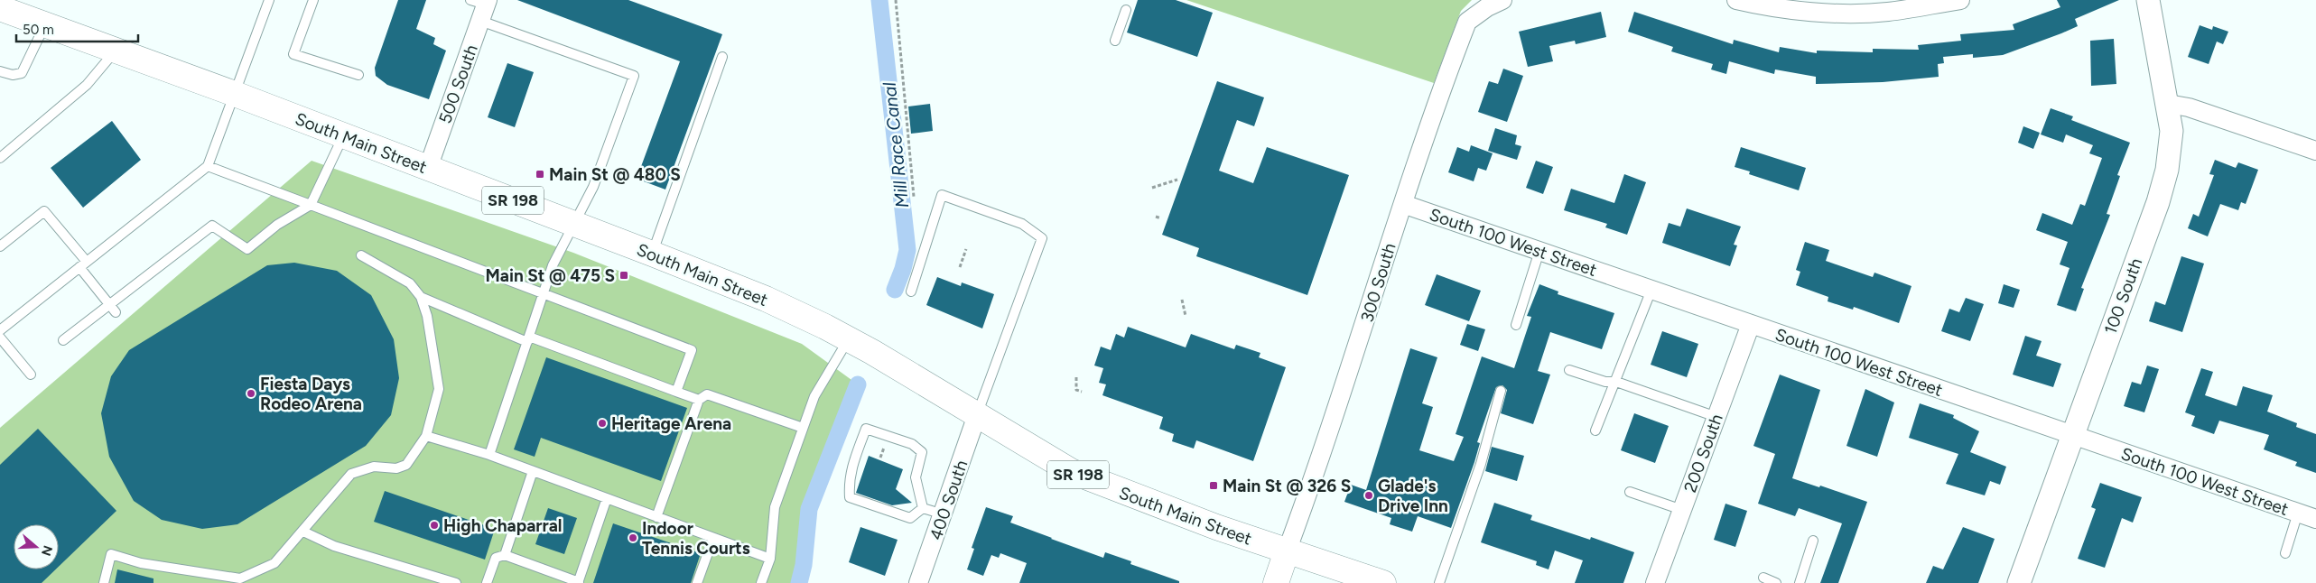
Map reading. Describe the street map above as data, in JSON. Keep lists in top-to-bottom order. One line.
{"streets":{"main road":["South Main Street","SR 198","300 South"],"street":["500 South","South 100 West Street","100 South","200 South","400 South"]},"crossings":[["500 South","South Main Street"],["South Main Street","300 South"],["South Main Street","400 South"],["South 100 West Street","300 South"],["South 100 West Street","100 South"],["South 100 West Street","200 South"]],"water":["Mill Race Canal"],"places":{"transit":["Main St @ 480 S","Main St @ 475 S","Main St @ 326 S"],"other":["Fiesta Days Rodeo Arena","Heritage Arena","Glade's Drive Inn","High Chaparral","Indoor Tennis Courts"]},"scale_bar":"50 m","north":"right"}
